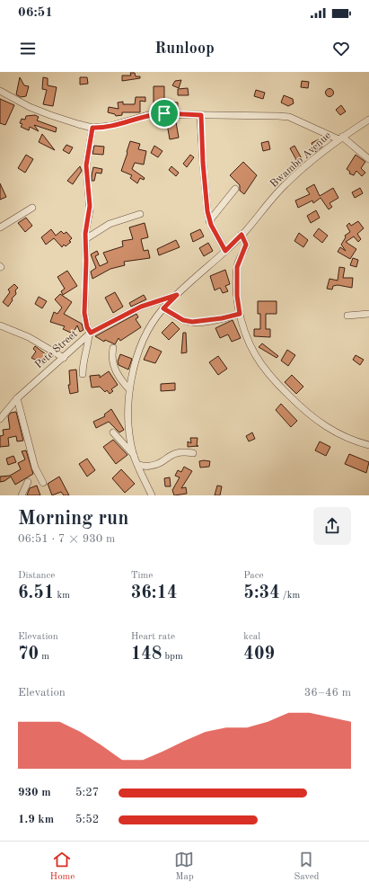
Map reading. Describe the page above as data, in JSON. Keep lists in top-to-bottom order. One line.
{"streets":{"street":["Bwambo Avenue","Pete Street"]},"crossings":[["Bwambo Avenue","Pete Street"]],"page":{"status":"06:51","header":"Runloop","heading":["Morning run","06:51 · 7 × 930 m"],"stats":[["Distance","6.51 km"],["Time","36:14"],["Pace","5:34 /km"],["Elevation","70 m"],["Heart rate","148 bpm"],["kcal","409"]],"chart":["Elevation","36–46 m"],"list":[{"name":"930 m","note":"5:27"},{"name":"1.9 km","note":"5:52"}],"tabs":["Home","Map","Saved"]}}
